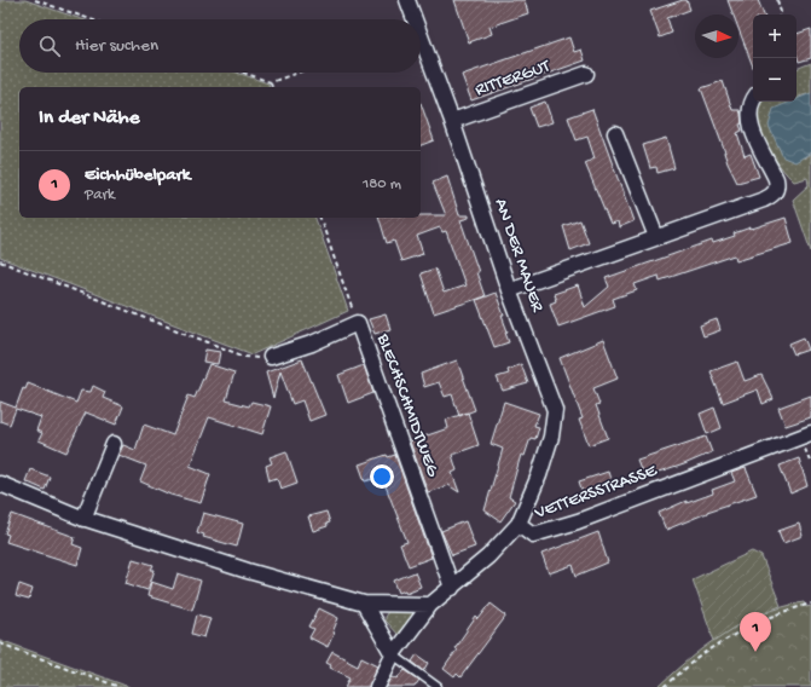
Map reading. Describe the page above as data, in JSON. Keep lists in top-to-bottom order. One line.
{"streets":{"street":["RITTERGUT","AN DER MAUER","BLECHSCHMIDTWEG","VETTERSSTRASSE"]},"crossings":[["RITTERGUT","AN DER MAUER"],["AN DER MAUER","VETTERSSTRASSE"],["BLECHSCHMIDTWEG","VETTERSSTRASSE"]],"north":"right","page":{"map_buttons":["+","−"],"search":"Hier suchen","heading":"In der Nähe","list":[{"mark":"1","name":"Eichhübelpark","note":"Park","value":"180 m"}],"pins":"1"}}
